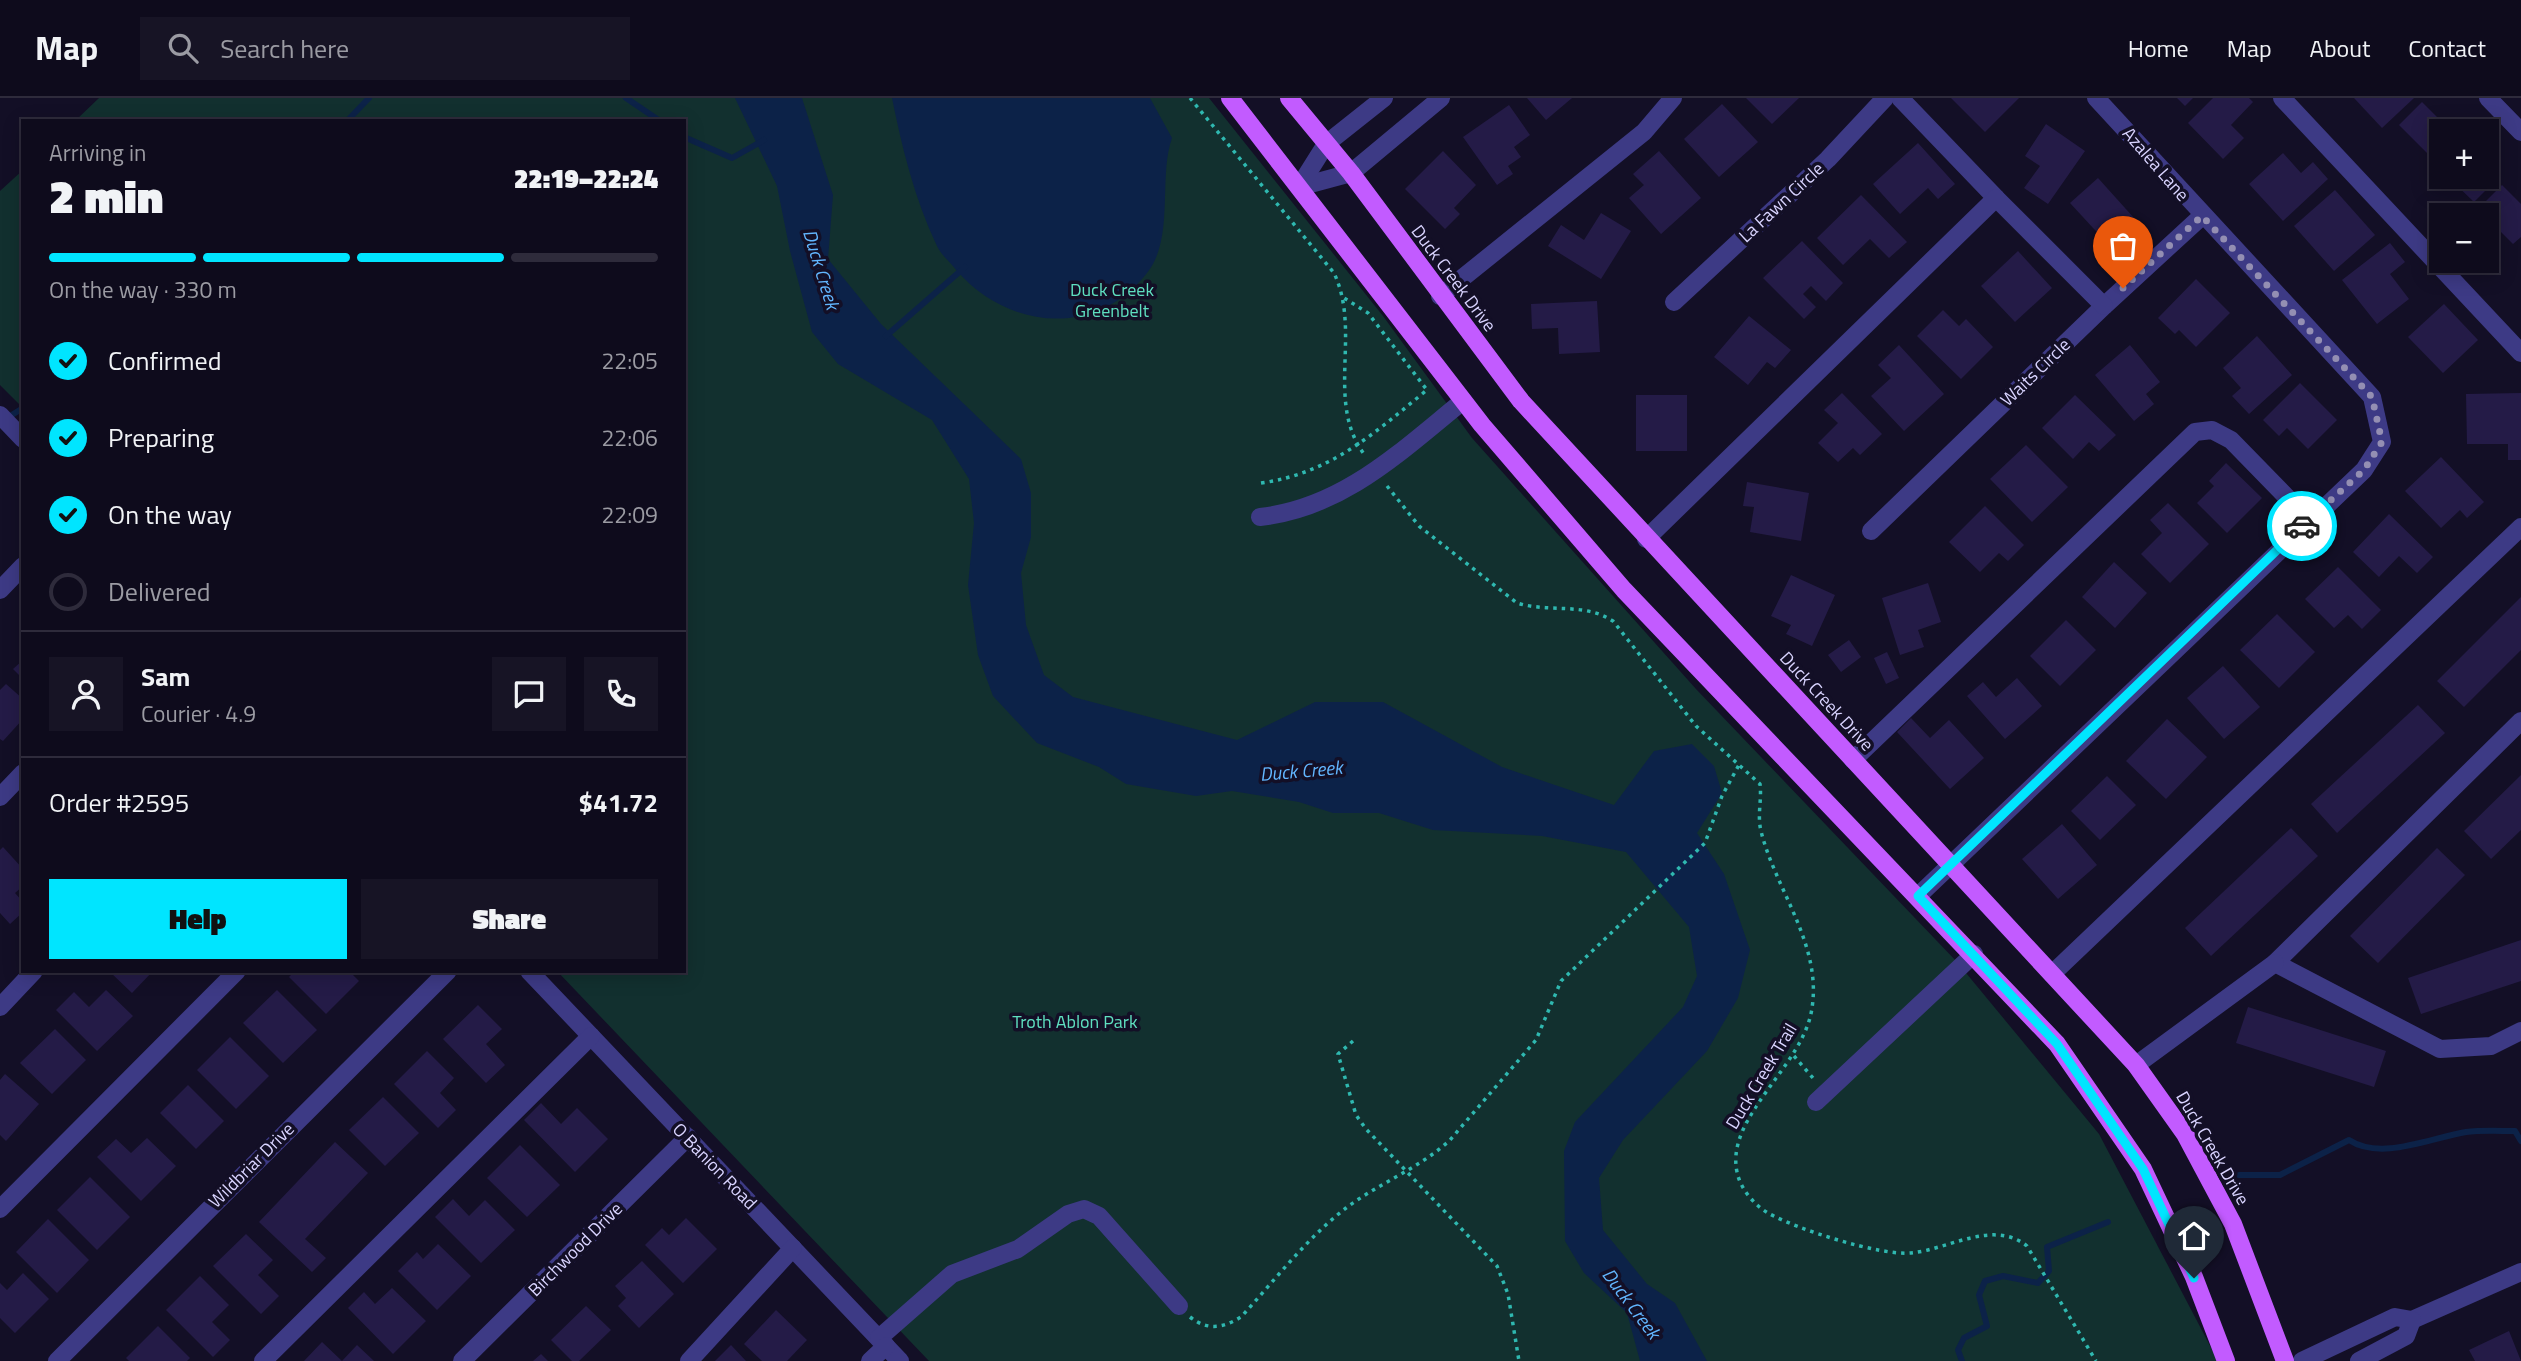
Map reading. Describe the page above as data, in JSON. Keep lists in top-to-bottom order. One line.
{"streets":{"main road":["Duck Creek Drive"],"street":["Azalea Lane","La Fawn Circle","Waits Circle","Wildbriar Drive","O Banion Road","Birchwood Drive"],"path":["Duck Creek Trail"]},"crossings":[["Azalea Lane","Duck Creek Drive"],["Azalea Lane","Waits Circle"],["O Banion Road","Birchwood Drive"]],"water":["Duck Creek"],"parks":["Duck Creek Greenbelt","Troth Ablon Park"],"page":{"header":"Map","search":"Search here","nav":["Home","Map","About","Contact"],"map_buttons":["+","−"],"heading":["2 min","Arriving in","22:19–22:24"],"panel":["Sam","Courier · 4.9","Order #2595","$41.72"],"bar":"On the way · 330 m","list":[["Confirmed","22:05"],["Preparing","22:06"],["On the way","22:09"],"Delivered"],"buttons":["Help","Share"]}}
